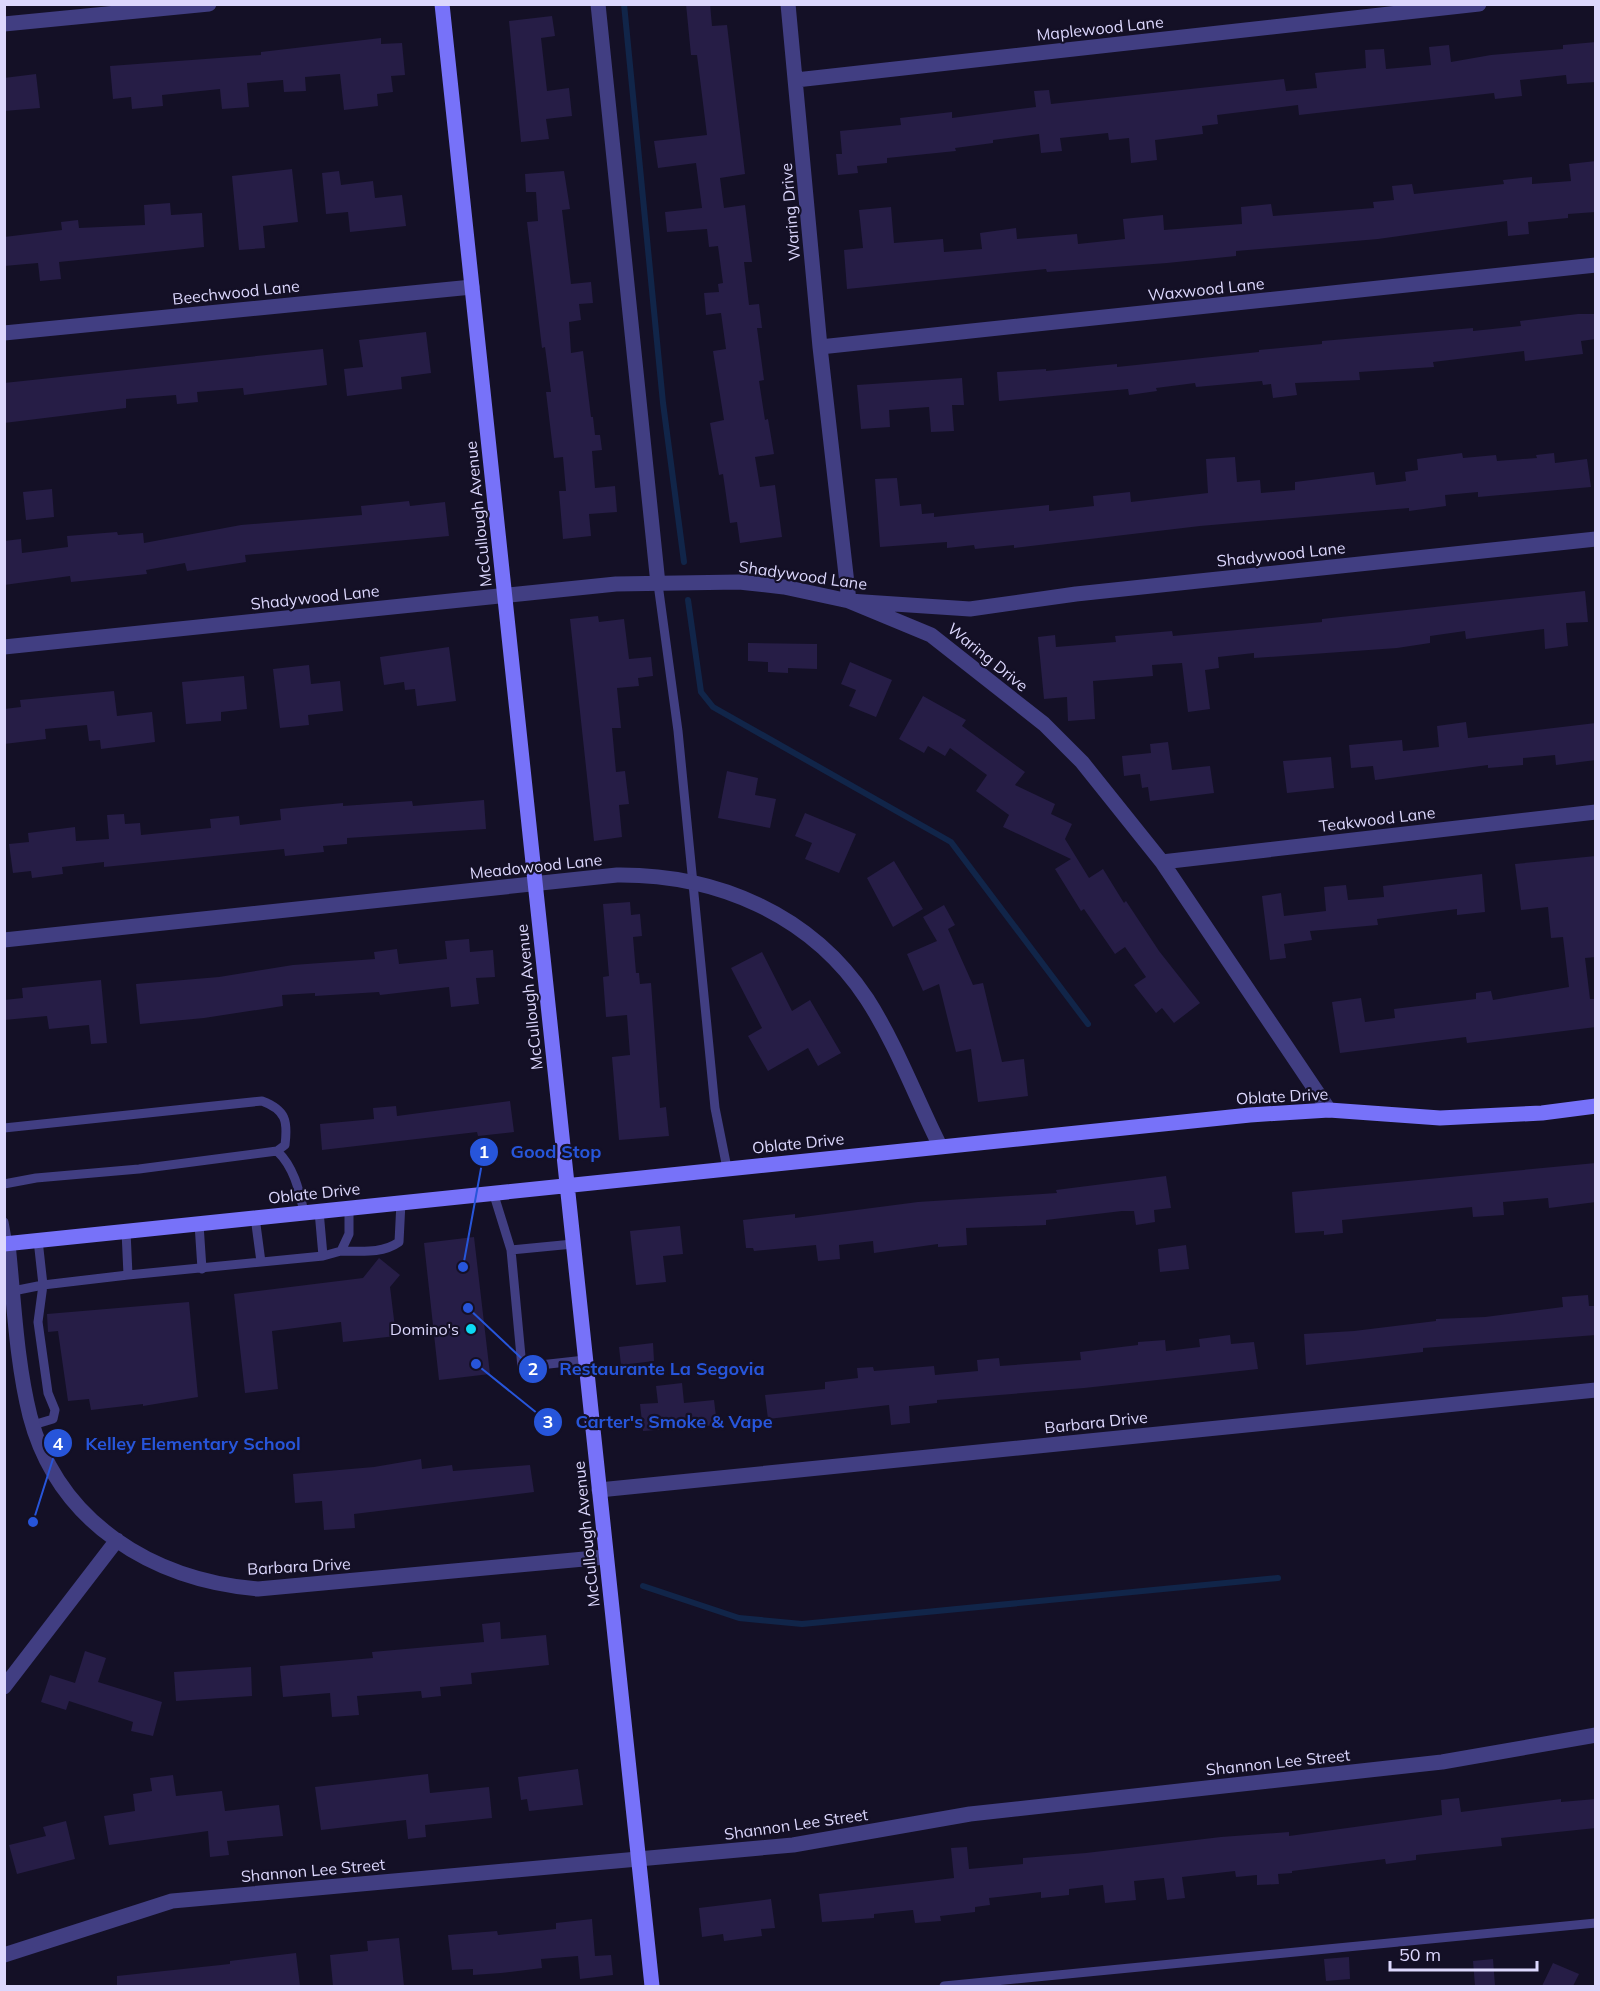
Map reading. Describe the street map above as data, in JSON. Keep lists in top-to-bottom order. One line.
{"streets":{"main road":["McCullough Avenue","Oblate Drive"],"street":["Maplewood Lane","Waring Drive","Waxwood Lane","Beechwood Lane","Shadywood Lane","Teakwood Lane","Meadowood Lane","Barbara Drive","Shannon Lee Street"]},"crossings":[["Maplewood Lane","Waring Drive"],["Waring Drive","Waxwood Lane"],["Waring Drive","Shadywood Lane"],["Waring Drive","Teakwood Lane"],["Waring Drive","Oblate Drive"],["Beechwood Lane","McCullough Avenue"],["McCullough Avenue","Shadywood Lane"],["McCullough Avenue","Meadowood Lane"],["McCullough Avenue","Oblate Drive"],["McCullough Avenue","Barbara Drive"],["McCullough Avenue","Shannon Lee Street"],["Meadowood Lane","Oblate Drive"],["Oblate Drive","Barbara Drive"]],"places":["Good Stop","Restaurante La Segovia","Domino's","Carter's Smoke & Vape","Kelley Elementary School"],"scale_bar":"50 m"}
